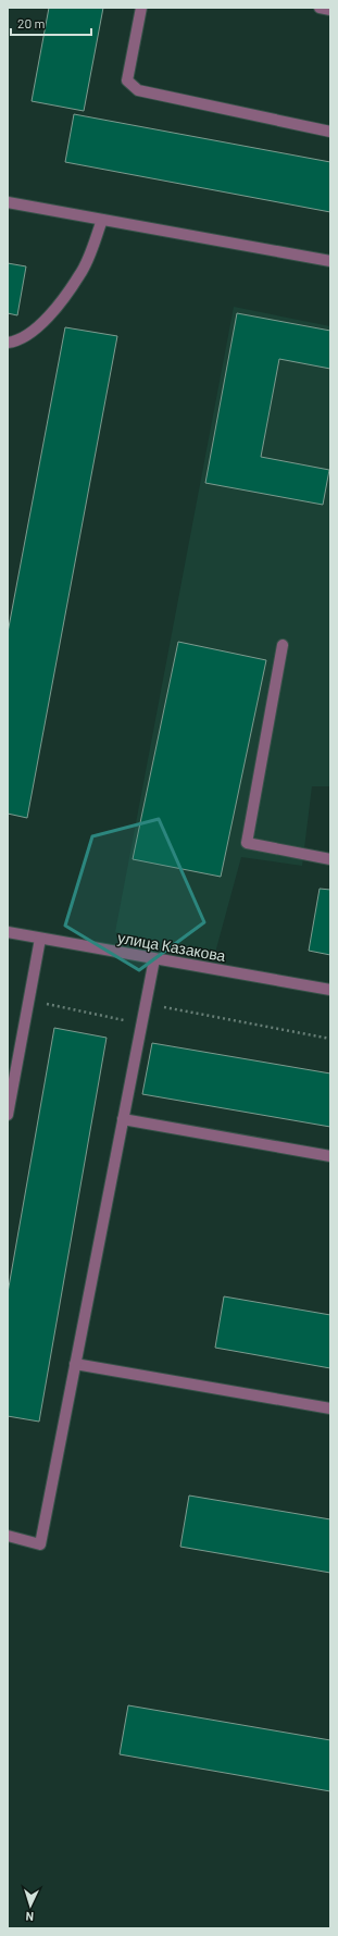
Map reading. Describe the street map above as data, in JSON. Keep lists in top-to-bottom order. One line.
{"streets":{"street":["улица Казакова"]},"scale_bar":"20 m","north":"bottom"}
